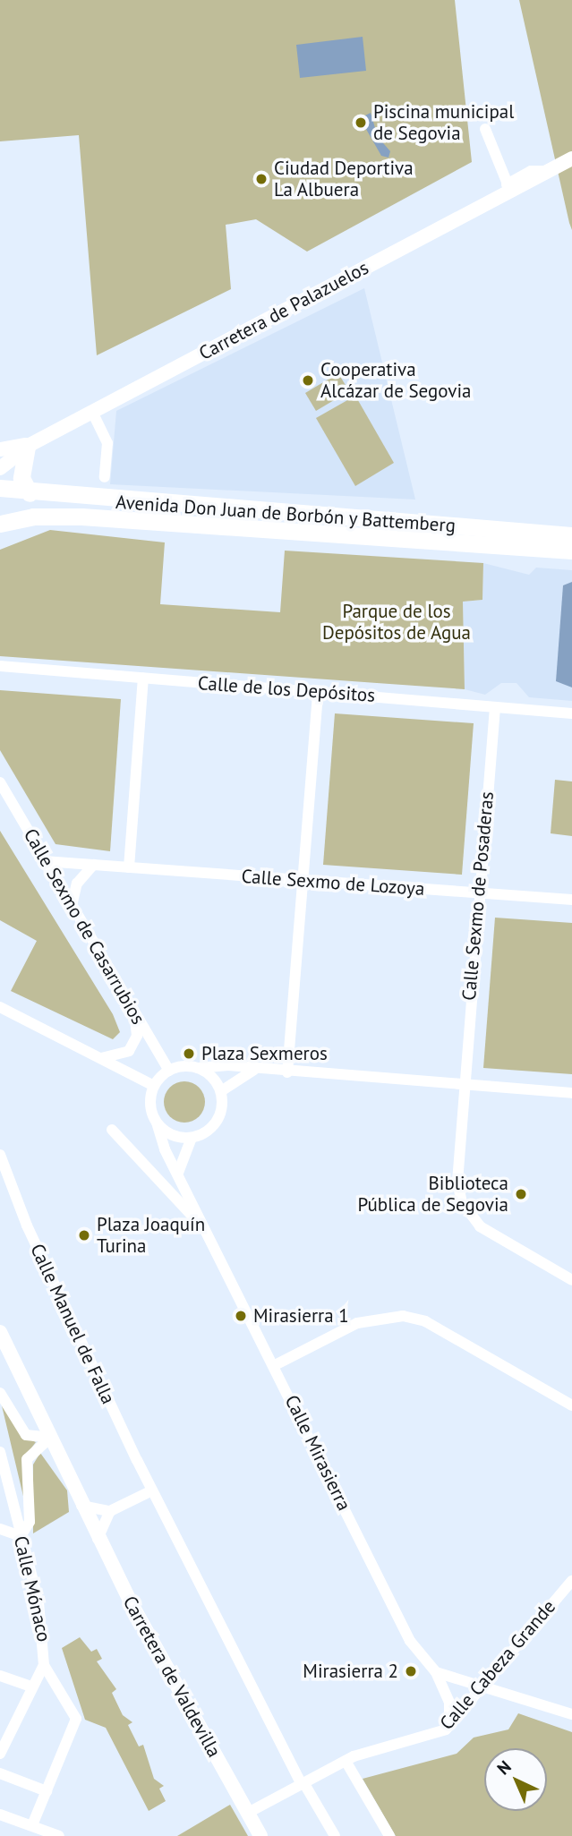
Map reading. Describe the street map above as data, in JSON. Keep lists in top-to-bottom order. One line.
{"streets":{"main road":["Avenida Don Juan de Borbón y Battemberg"],"street":["Carretera de Palazuelos","Calle de los Depósitos","Calle Sexmo de Lozoya","Calle Sexmo de Posaderas","Calle Sexmo de Casarrubios","Calle Manuel de Falla","Calle Mirasierra","Calle Mónaco","Calle Cabeza Grande","Carretera de Valdevilla"]},"crossings":[["Carretera de Palazuelos","Avenida Don Juan de Borbón y Battemberg"],["Calle de los Depósitos","Calle Sexmo de Posaderas"],["Calle Sexmo de Lozoya","Calle Sexmo de Posaderas"],["Calle Sexmo de Lozoya","Calle Sexmo de Casarrubios"],["Calle Sexmo de Casarrubios","Calle Mirasierra"],["Calle Manuel de Falla","Calle Cabeza Grande"],["Calle Mirasierra","Calle Cabeza Grande"],["Calle Cabeza Grande","Carretera de Valdevilla"]],"parks":["Parque de los Depósitos de Agua"],"places":["Piscina municipal de Segovia","Ciudad Deportiva La Albuera","Cooperativa Alcázar de Segovia","Plaza Sexmeros","Biblioteca Pública de Segovia","Plaza Joaquín Turina","Mirasierra 1","Mirasierra 2"],"north":"top left"}
